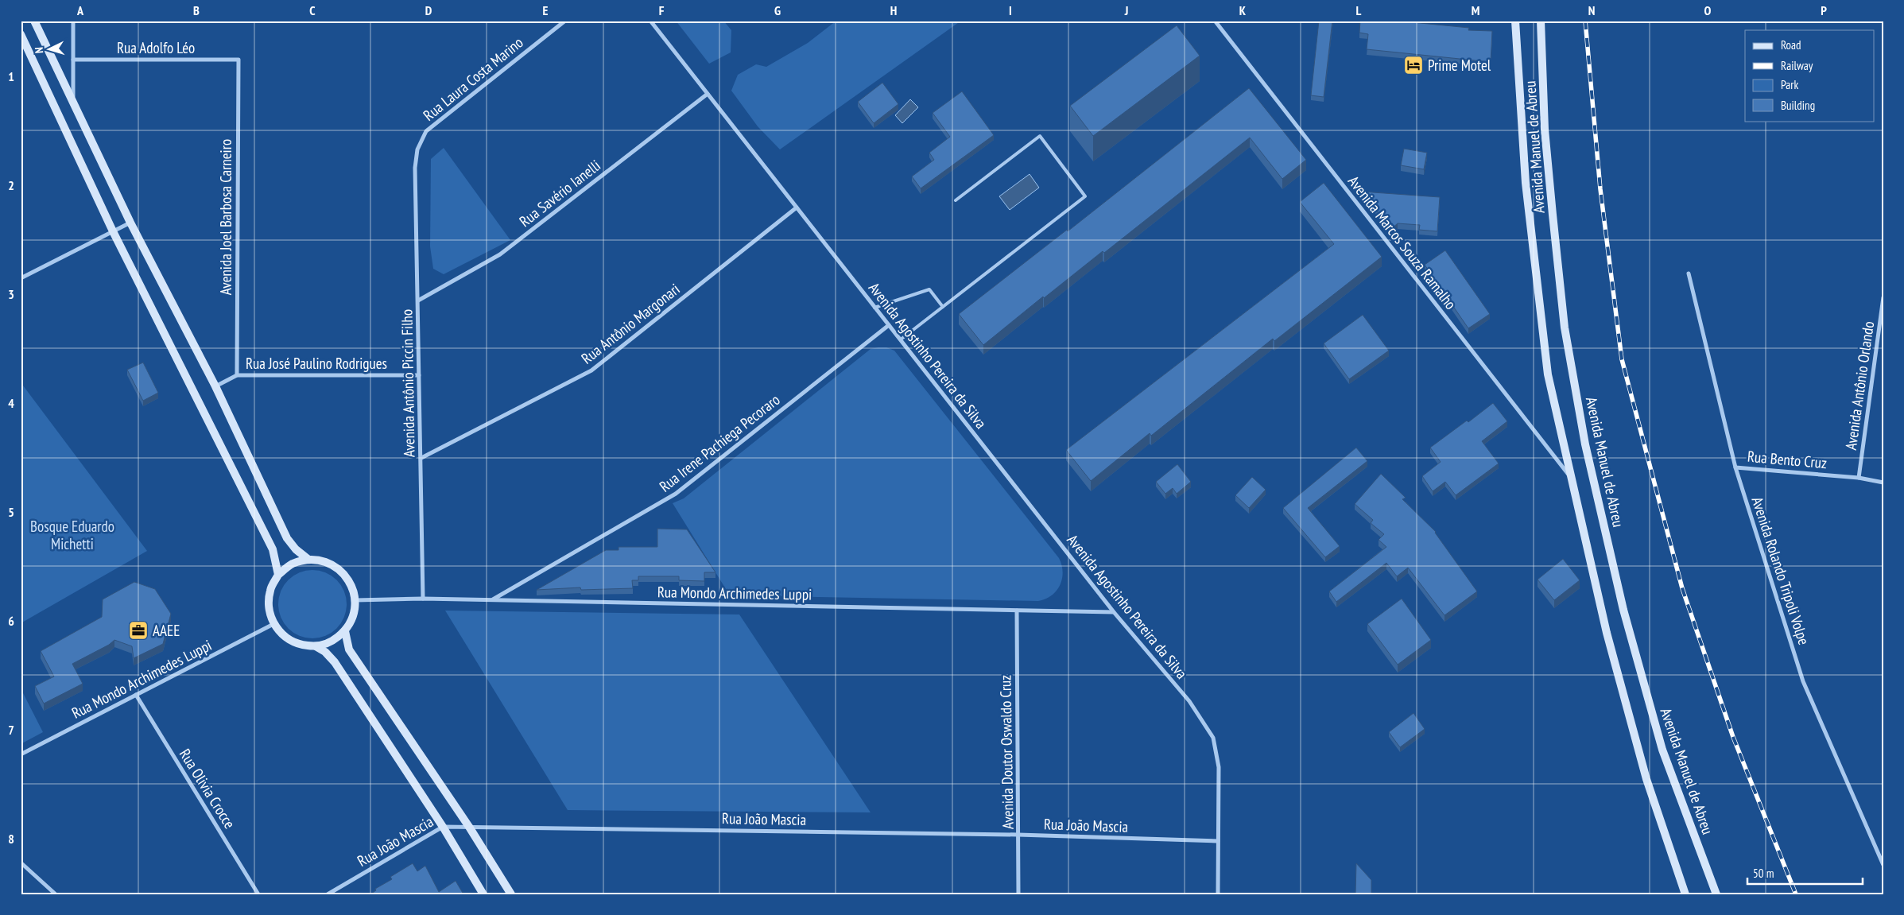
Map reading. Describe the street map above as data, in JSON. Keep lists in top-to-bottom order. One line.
{"streets":{"street":["Rua Adolfo Léo","Rua Laura Costa Marino","Avenida Manuel de Abreu","Rua Savério Ianelli","Avenida Joel Barbosa Carneiro","Avenida Marcos Souza Ramalho","Rua Antônio Margonari","Avenida Agostinho Pereira da Silva","Rua José Paulino Rodrigues","Avenida Antônio Piccin Filho","Avenida Antônio Orlando","Rua Irene Pachiega Pecoraro","Rua Bento Cruz","Avenida Rolando Tripoli Volpe","Rua Mondo Archimedes Luppi","Avenida Doutor Oswaldo Cruz","Rua Olivia Crocce","Rua João Mascia"]},"crossings":[["Rua Adolfo Léo","Avenida Joel Barbosa Carneiro"],["Rua Laura Costa Marino","Avenida Antônio Piccin Filho"],["Avenida Manuel de Abreu","Avenida Marcos Souza Ramalho"],["Rua Savério Ianelli","Avenida Agostinho Pereira da Silva"],["Rua Savério Ianelli","Avenida Antônio Piccin Filho"],["Avenida Joel Barbosa Carneiro","Rua José Paulino Rodrigues"],["Rua Antônio Margonari","Avenida Agostinho Pereira da Silva"],["Rua Antônio Margonari","Avenida Antônio Piccin Filho"],["Avenida Agostinho Pereira da Silva","Rua Irene Pachiega Pecoraro"],["Avenida Agostinho Pereira da Silva","Rua Mondo Archimedes Luppi"],["Avenida Agostinho Pereira da Silva","Rua João Mascia"],["Rua José Paulino Rodrigues","Avenida Antônio Piccin Filho"],["Avenida Antônio Piccin Filho","Rua Mondo Archimedes Luppi"],["Avenida Antônio Orlando","Rua Bento Cruz"],["Rua Irene Pachiega Pecoraro","Rua Mondo Archimedes Luppi"],["Rua Bento Cruz","Avenida Rolando Tripoli Volpe"],["Rua Mondo Archimedes Luppi","Avenida Doutor Oswaldo Cruz"],["Rua Mondo Archimedes Luppi","Rua Olivia Crocce"],["Avenida Doutor Oswaldo Cruz","Rua João Mascia"]],"parks":["Bosque Eduardo Michetti"],"places":{"hotel":["Prime Motel"],"office":["AAEE"]},"legend":["Road","Railway","Park","Building"],"scale_bar":"50 m","north":"left","grid":{"columns":["A","B","C","D","E","F","G","H","I","J","K","L","M","N","O","P"],"rows":["1","2","3","4","5","6","7","8"]}}
